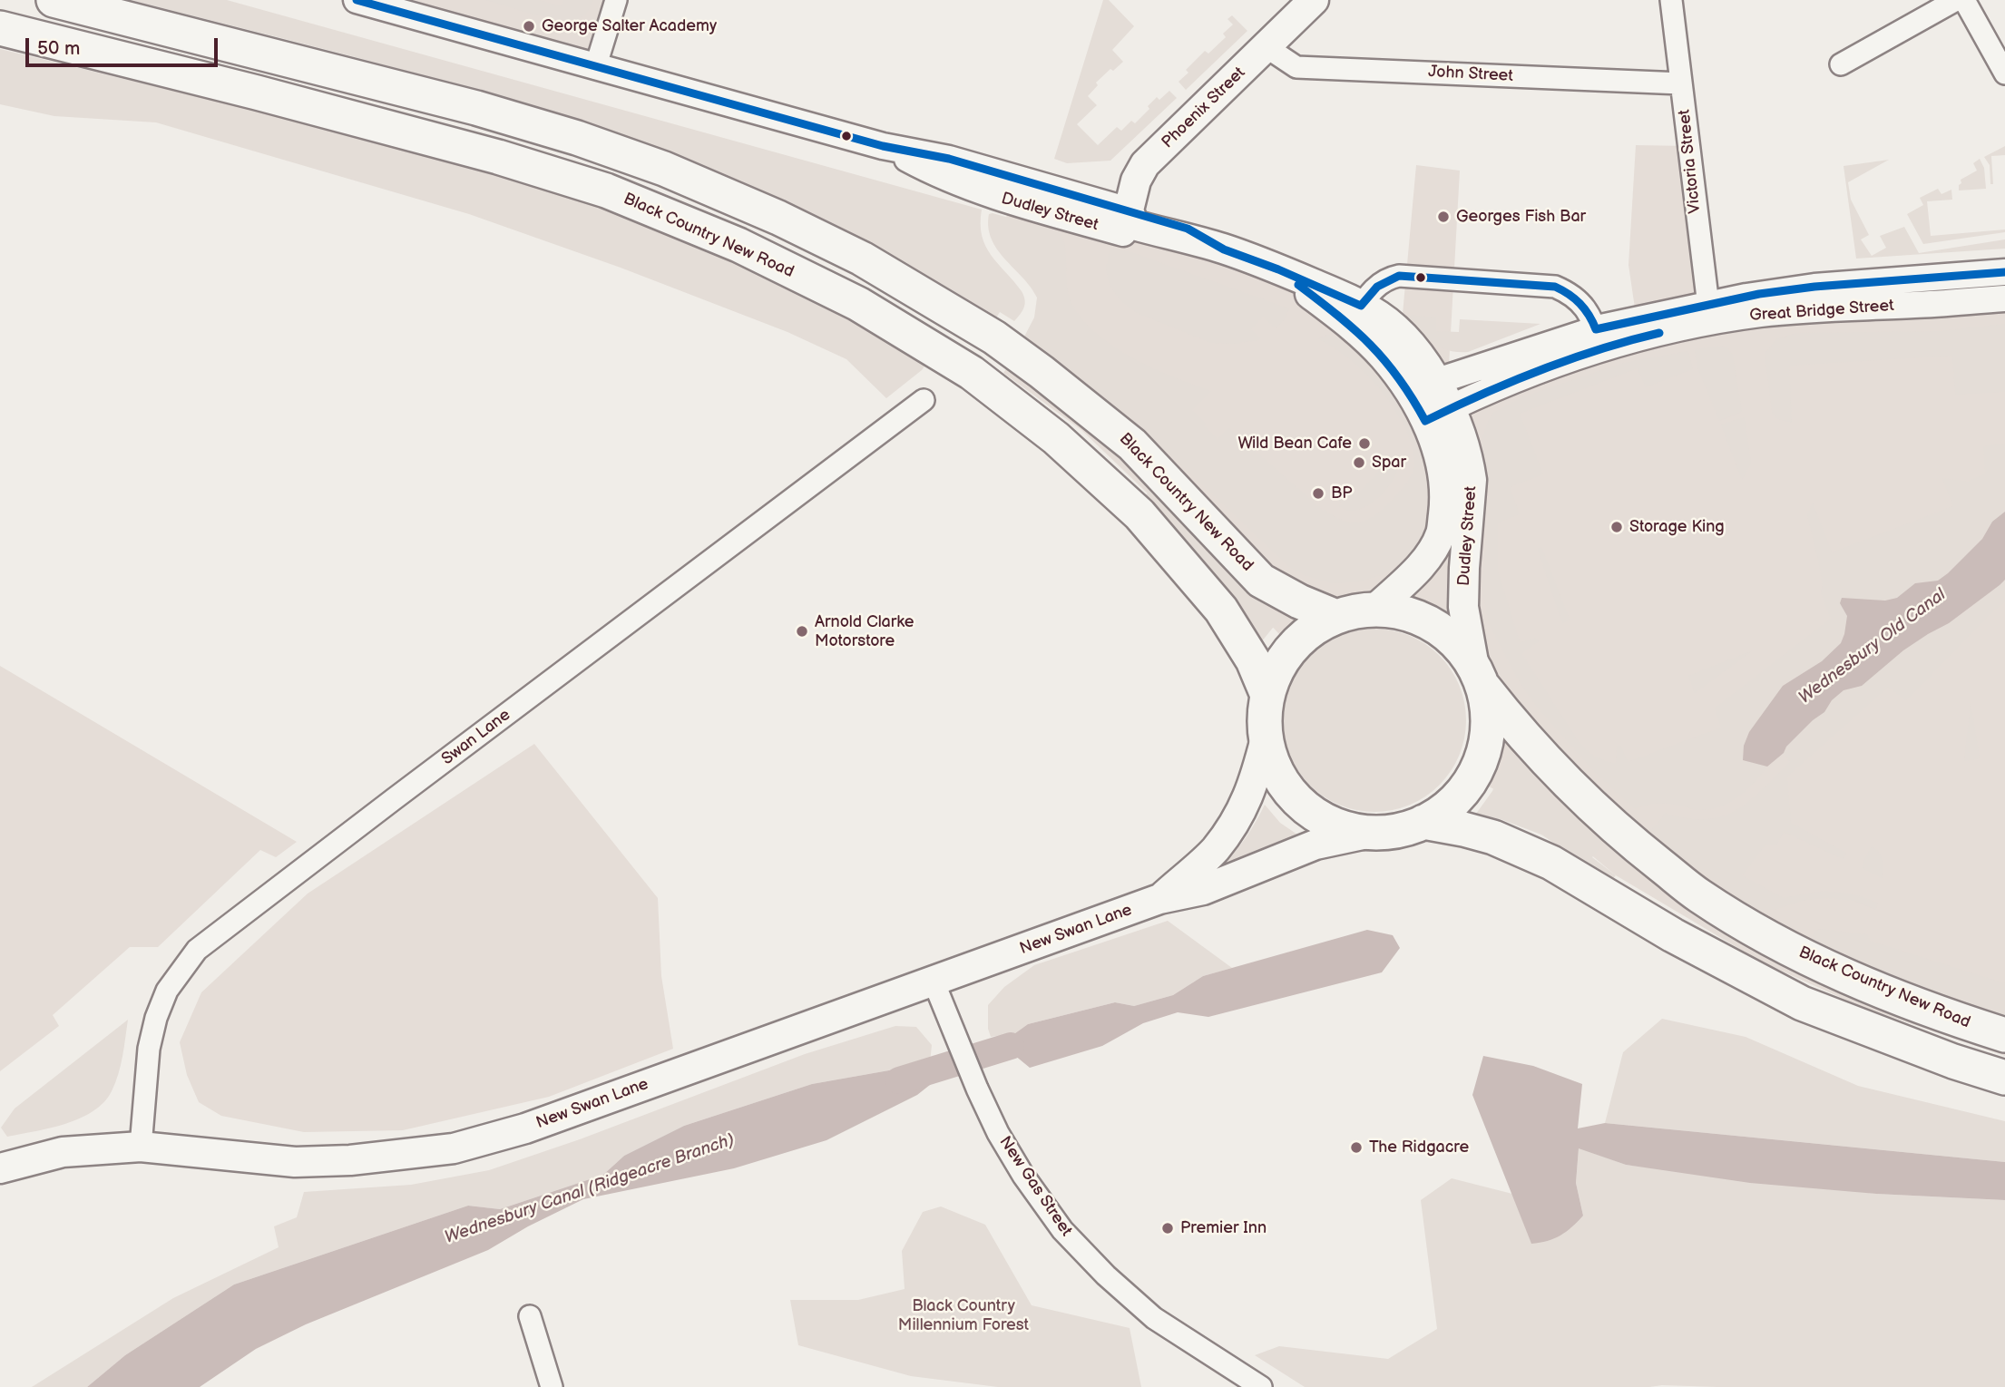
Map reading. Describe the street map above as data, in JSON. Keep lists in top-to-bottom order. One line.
{"streets":{"highway":["Black Country New Road"],"main road":["Phoenix Street","Dudley Street","New Swan Lane"],"street":["John Street","Victoria Street","Great Bridge Street","Swan Lane","New Gas Street"]},"crossings":[["John Street","Phoenix Street"],["John Street","Victoria Street"],["Phoenix Street","Dudley Street"],["Victoria Street","Great Bridge Street"],["Dudley Street","Black Country New Road"],["Dudley Street","Great Bridge Street"],["Dudley Street","New Swan Lane"],["Black Country New Road","New Swan Lane"],["Swan Lane","New Swan Lane"],["New Swan Lane","New Gas Street"]],"water":["Wednesbury Old Canal","Wednesbury Canal (Ridgeacre Branch)"],"parks":["Black Country Millennium Forest"],"places":["George Salter Academy","Georges Fish Bar","Wild Bean Cafe","Spar","BP","Storage King","Arnold Clarke Motorstore","The Ridgacre","Premier Inn"],"scale_bar":"50 m"}
